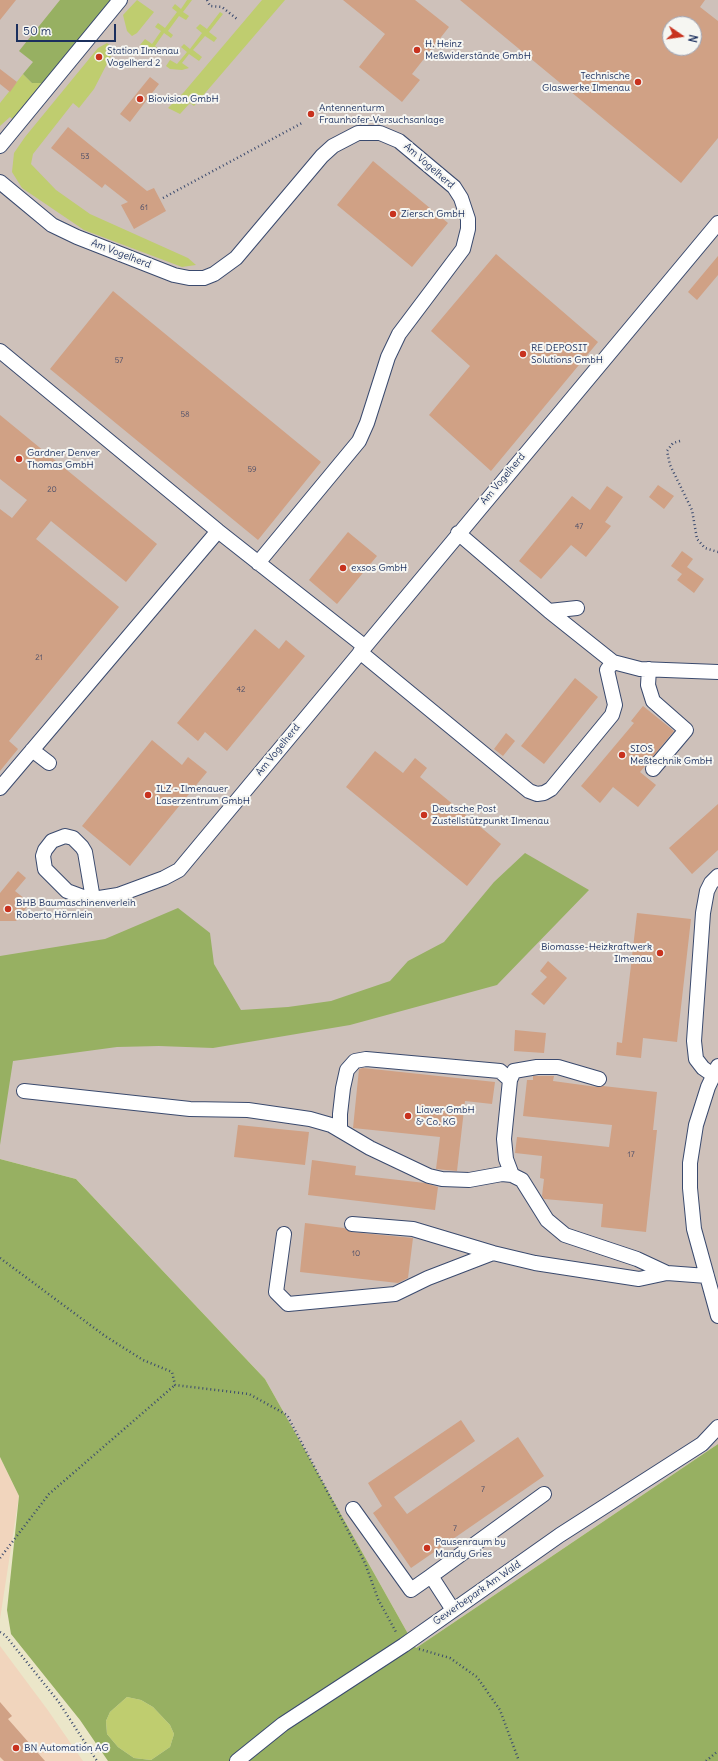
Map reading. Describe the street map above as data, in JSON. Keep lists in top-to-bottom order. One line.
{"streets":{"street":["Am Vogelherd","Gewerbepark Am Wald"]},"places":["H. Heinz Meßwiderstände GmbH","Station Ilmenau Vogelherd 2","Technische Glaswerke Ilmenau","Biovision GmbH","Antennenturm Fraunhofer-Versuchsanlage","Ziersch GmbH","RE DEPOSIT Solutions GmbH","Gardner Denver Thomas GmbH","exsos GmbH","SIOS Meßtechnik GmbH","ILZ - Ilmenauer Laserzentrum GmbH","Deutsche Post Zustellstützpunkt Ilmenau","BHB Baumaschinenverleih Roberto Hörnlein","Biomasse-Heizkraftwerk Ilmenau","Liaver GmbH & Co. KG","Pausenraum by Mandy Gries","BN Automation AG"],"house_numbers":["53","61","57","58","59","20","47","21","42","17","10","7","7"],"scale_bar":"50 m","north":"right"}
